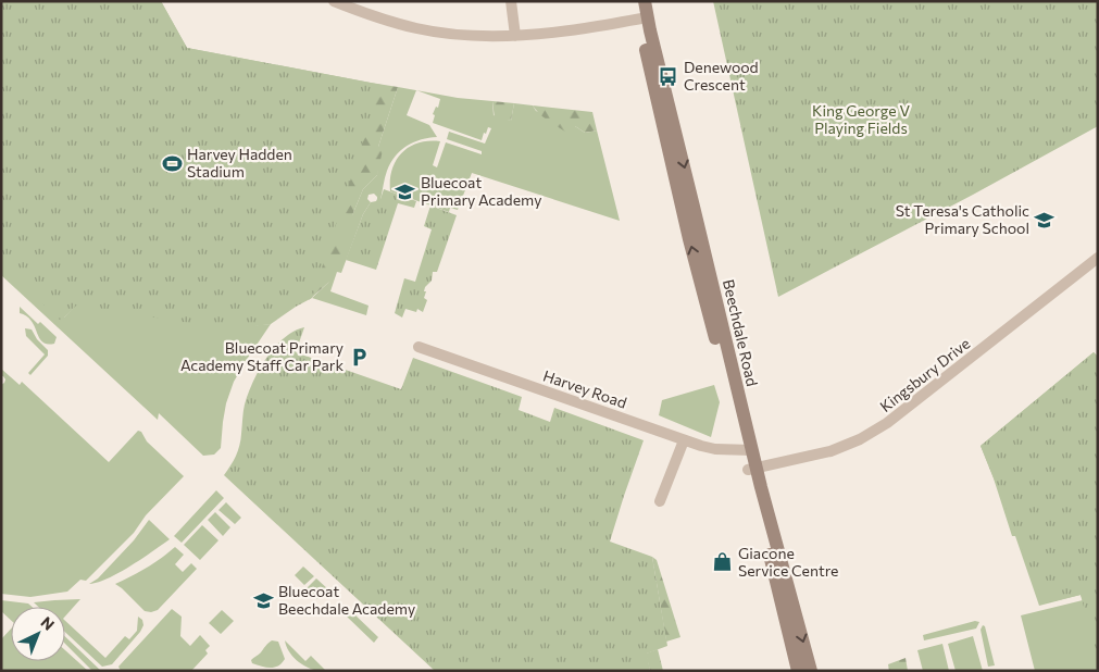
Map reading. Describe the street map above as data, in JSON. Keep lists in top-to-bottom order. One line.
{"streets":{"street":["Beechdale Road","Kingsbury Drive","Harvey Road"]},"crossings":[["Beechdale Road","Kingsbury Drive"],["Beechdale Road","Harvey Road"]],"parks":["King George V Playing Fields"],"places":{"bus stop":["Denewood Crescent"],"sports":["Harvey Hadden Stadium"],"school or university":["Bluecoat Primary Academy","St Teresa's Catholic Primary School","Bluecoat Beechdale Academy"],"parking":["Bluecoat Primary Academy Staff Car Park"],"shop":["Giacone Service Centre"]},"north":"top right"}
